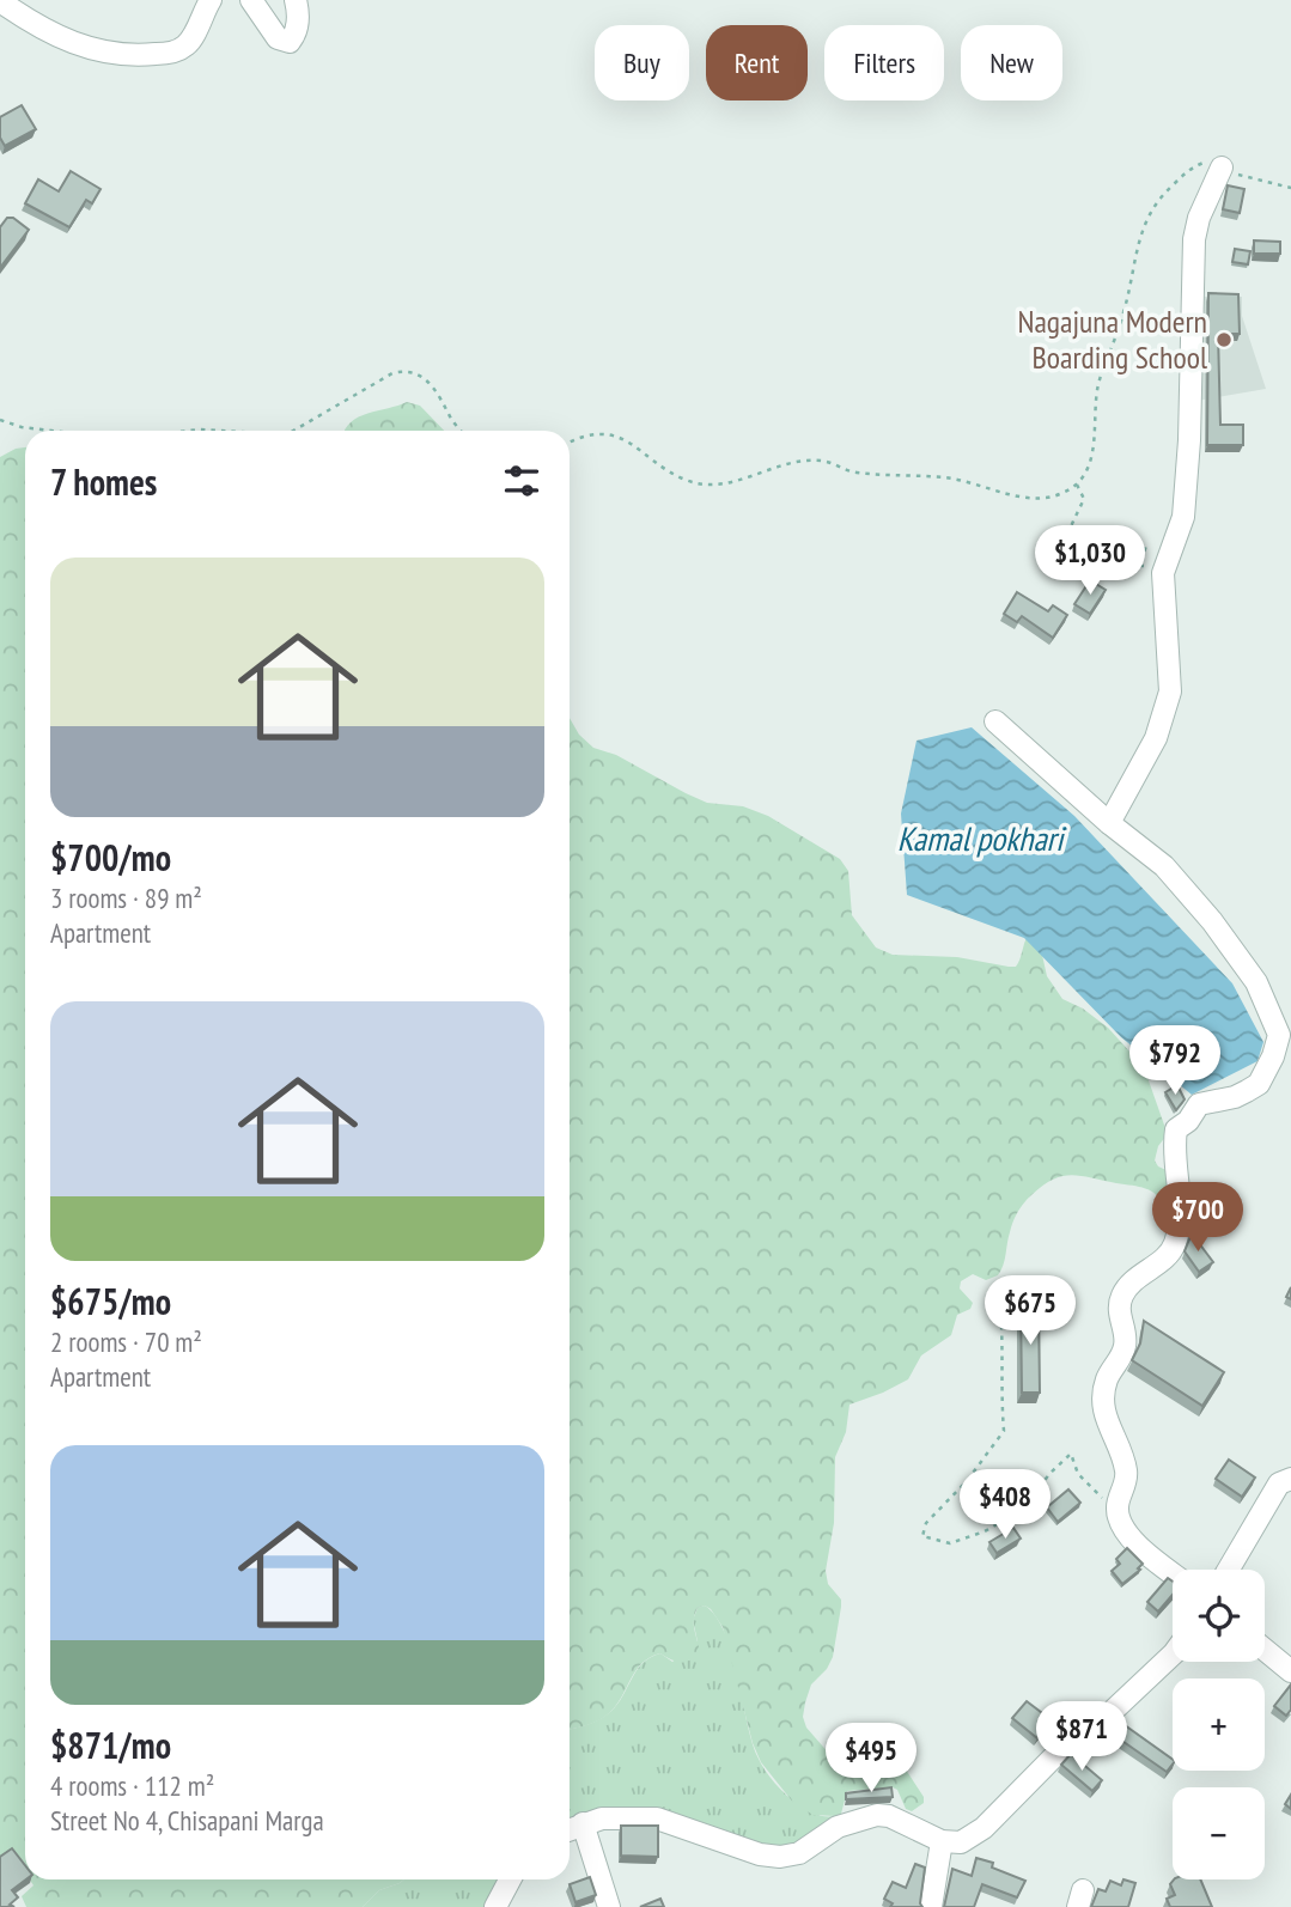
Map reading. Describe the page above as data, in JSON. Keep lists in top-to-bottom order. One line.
{"water":["Kamal pokhari"],"places":["Nagajuna Modern Boarding School"],"page":{"chip":["Buy","Rent","Filters","New"],"heading":"7 homes","price":["$1,030","$792","$700","$675","$408","$871","$495"],"list":[{"name":"$700/mo","note":"3 rooms · 89 m² · Apartment"},{"name":"$675/mo","note":"2 rooms · 70 m² · Apartment"},{"name":"$871/mo","note":"4 rooms · 112 m² · Street No 4, Chisapani Marga"}],"map_buttons":["+","−"]}}
